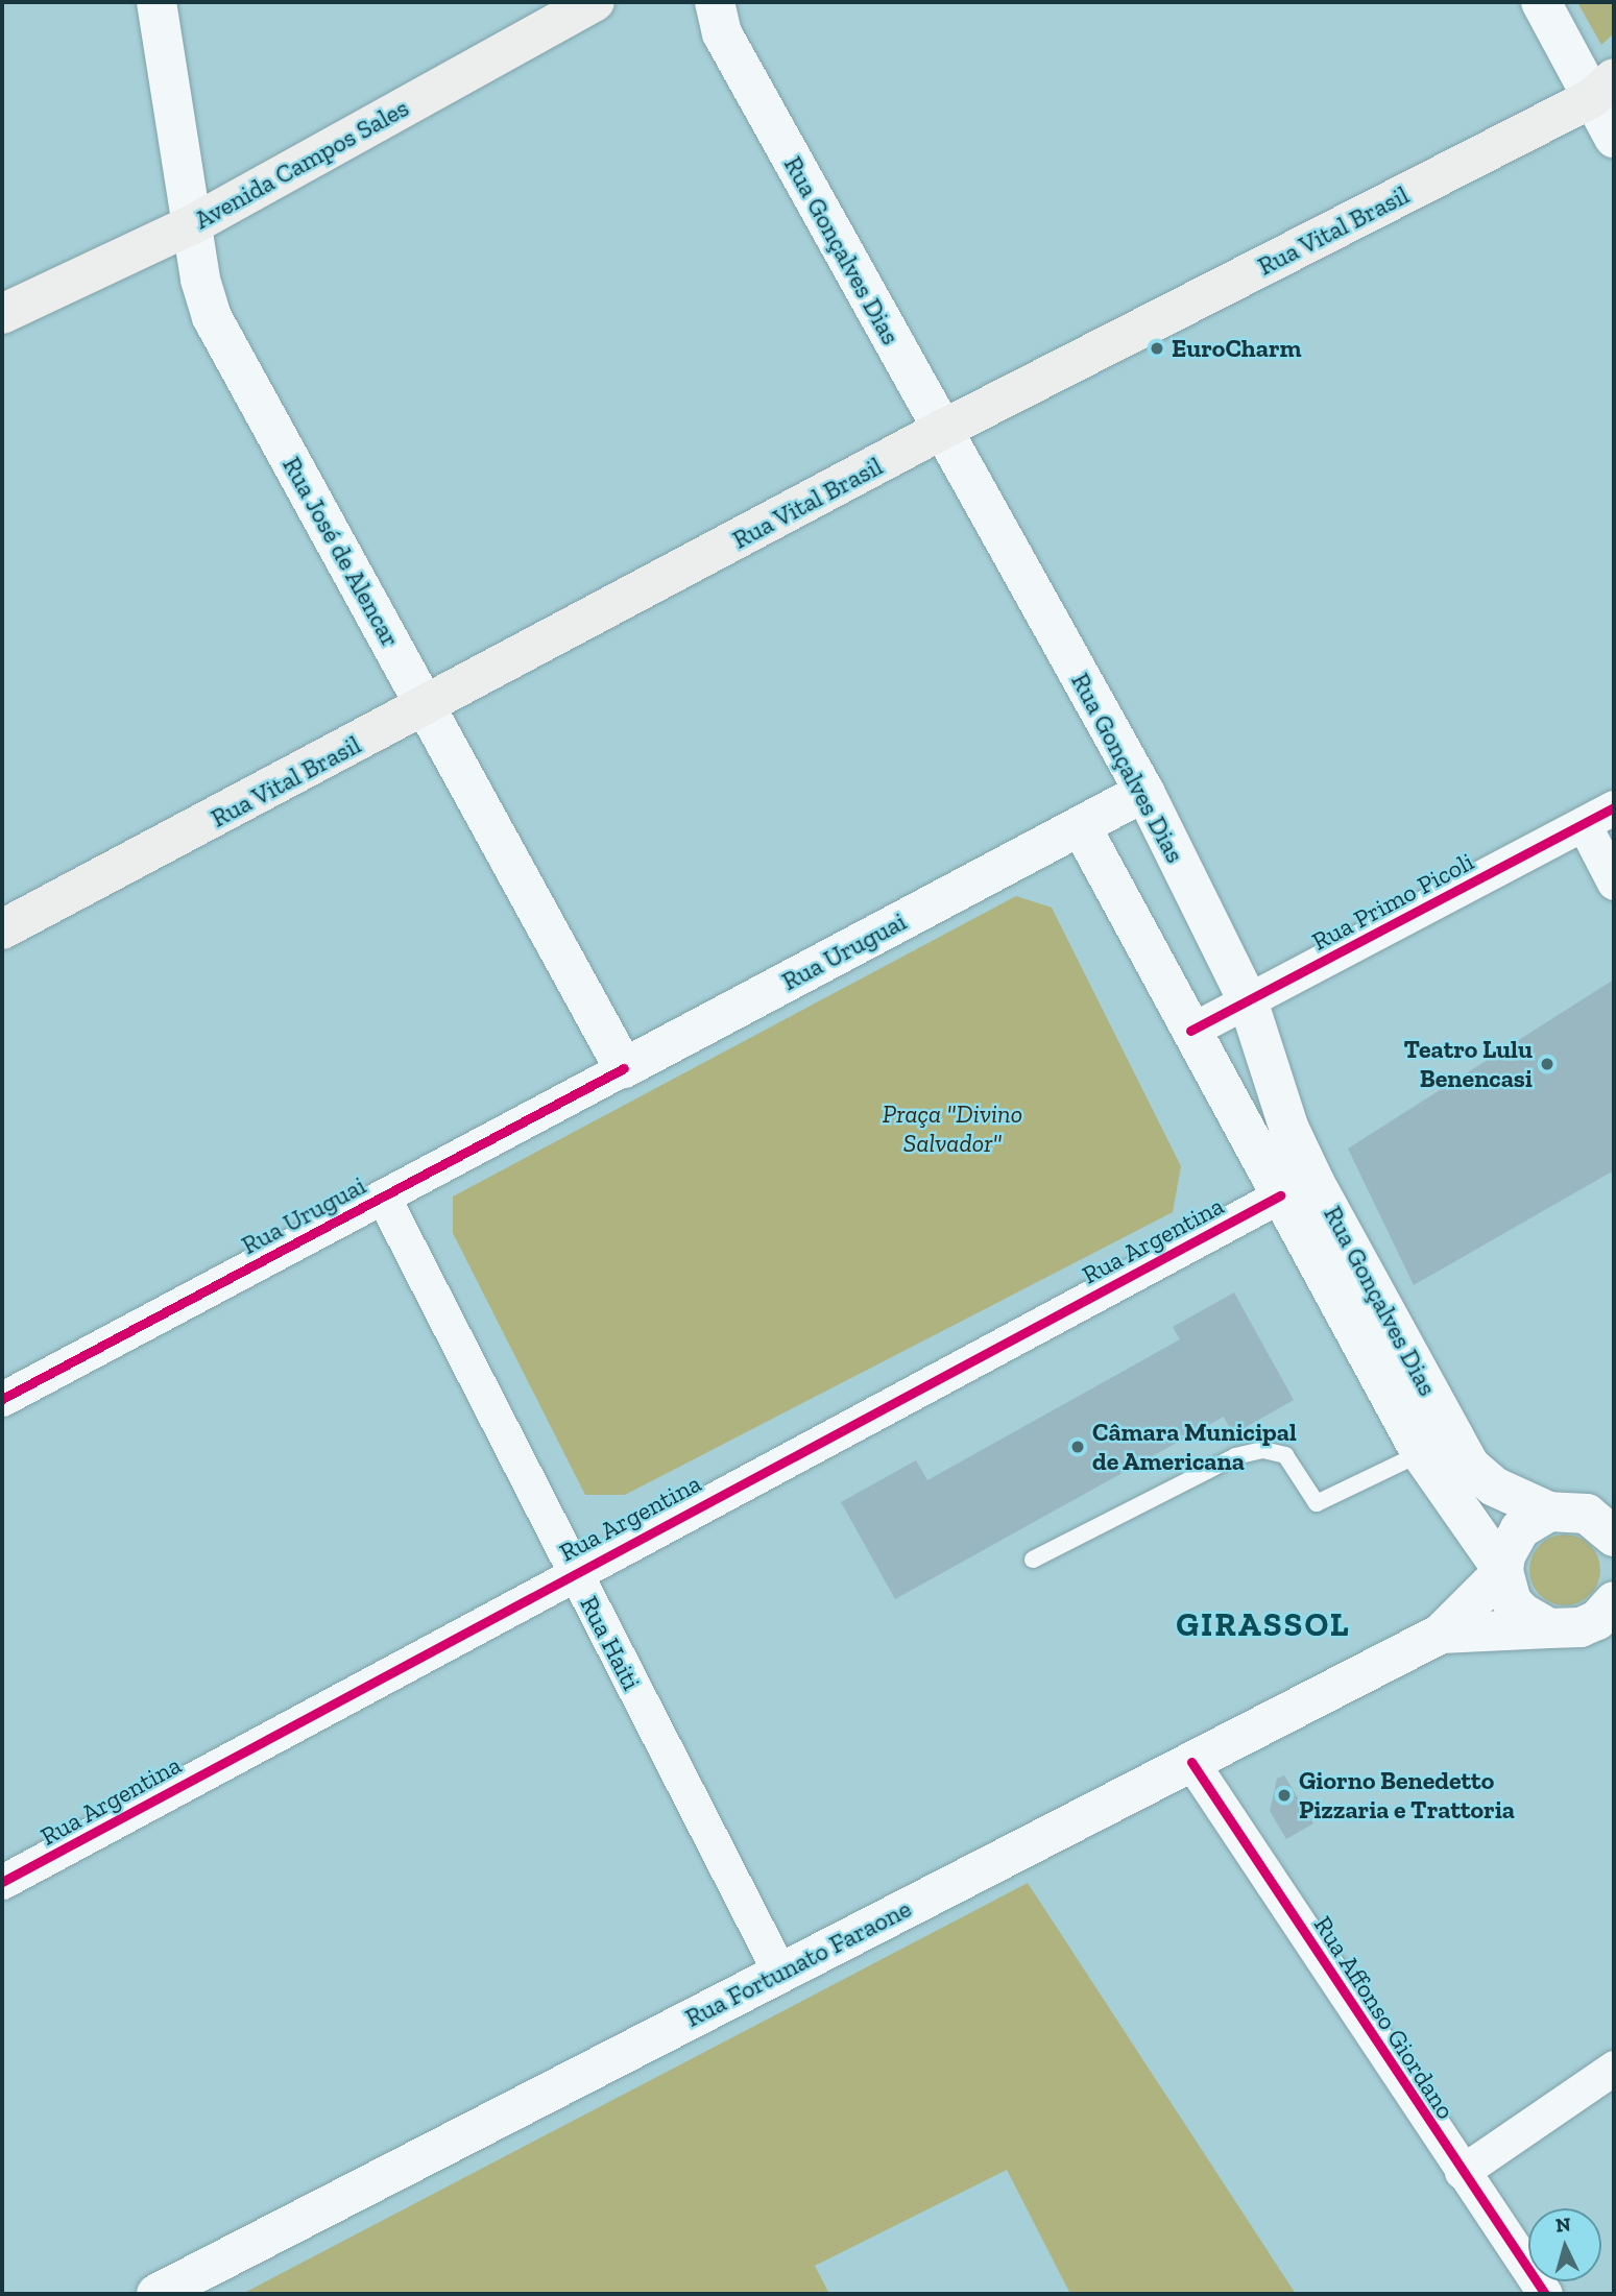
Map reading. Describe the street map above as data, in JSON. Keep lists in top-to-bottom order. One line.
{"streets":{"main road":["Avenida Campos Sales","Rua Vital Brasil","Rua Gonçalves Dias","Rua José de Alencar","Rua Uruguai","Rua Fortunato Faraone"],"street":["Rua Primo Picoli","Rua Argentina","Rua Haiti","Rua Affonso Giordano"]},"crossings":[["Avenida Campos Sales","Rua José de Alencar"],["Rua Vital Brasil","Rua Gonçalves Dias"],["Rua Vital Brasil","Rua José de Alencar"],["Rua Gonçalves Dias","Rua Primo Picoli"],["Rua Gonçalves Dias","Rua Uruguai"],["Rua Gonçalves Dias","Rua Argentina"],["Rua Gonçalves Dias","Rua Fortunato Faraone"],["Rua José de Alencar","Rua Uruguai"],["Rua Uruguai","Rua Haiti"],["Rua Argentina","Rua Haiti"],["Rua Haiti","Rua Fortunato Faraone"],["Rua Fortunato Faraone","Rua Affonso Giordano"]],"districts":["GIRASSOL"],"parks":["Praça \"Divino Salvador\""],"places":["EuroCharm","Teatro Lulu Benencasi","Câmara Municipal de Americana","Giorno Benedetto Pizzaria e Trattoria"],"north":"top"}
